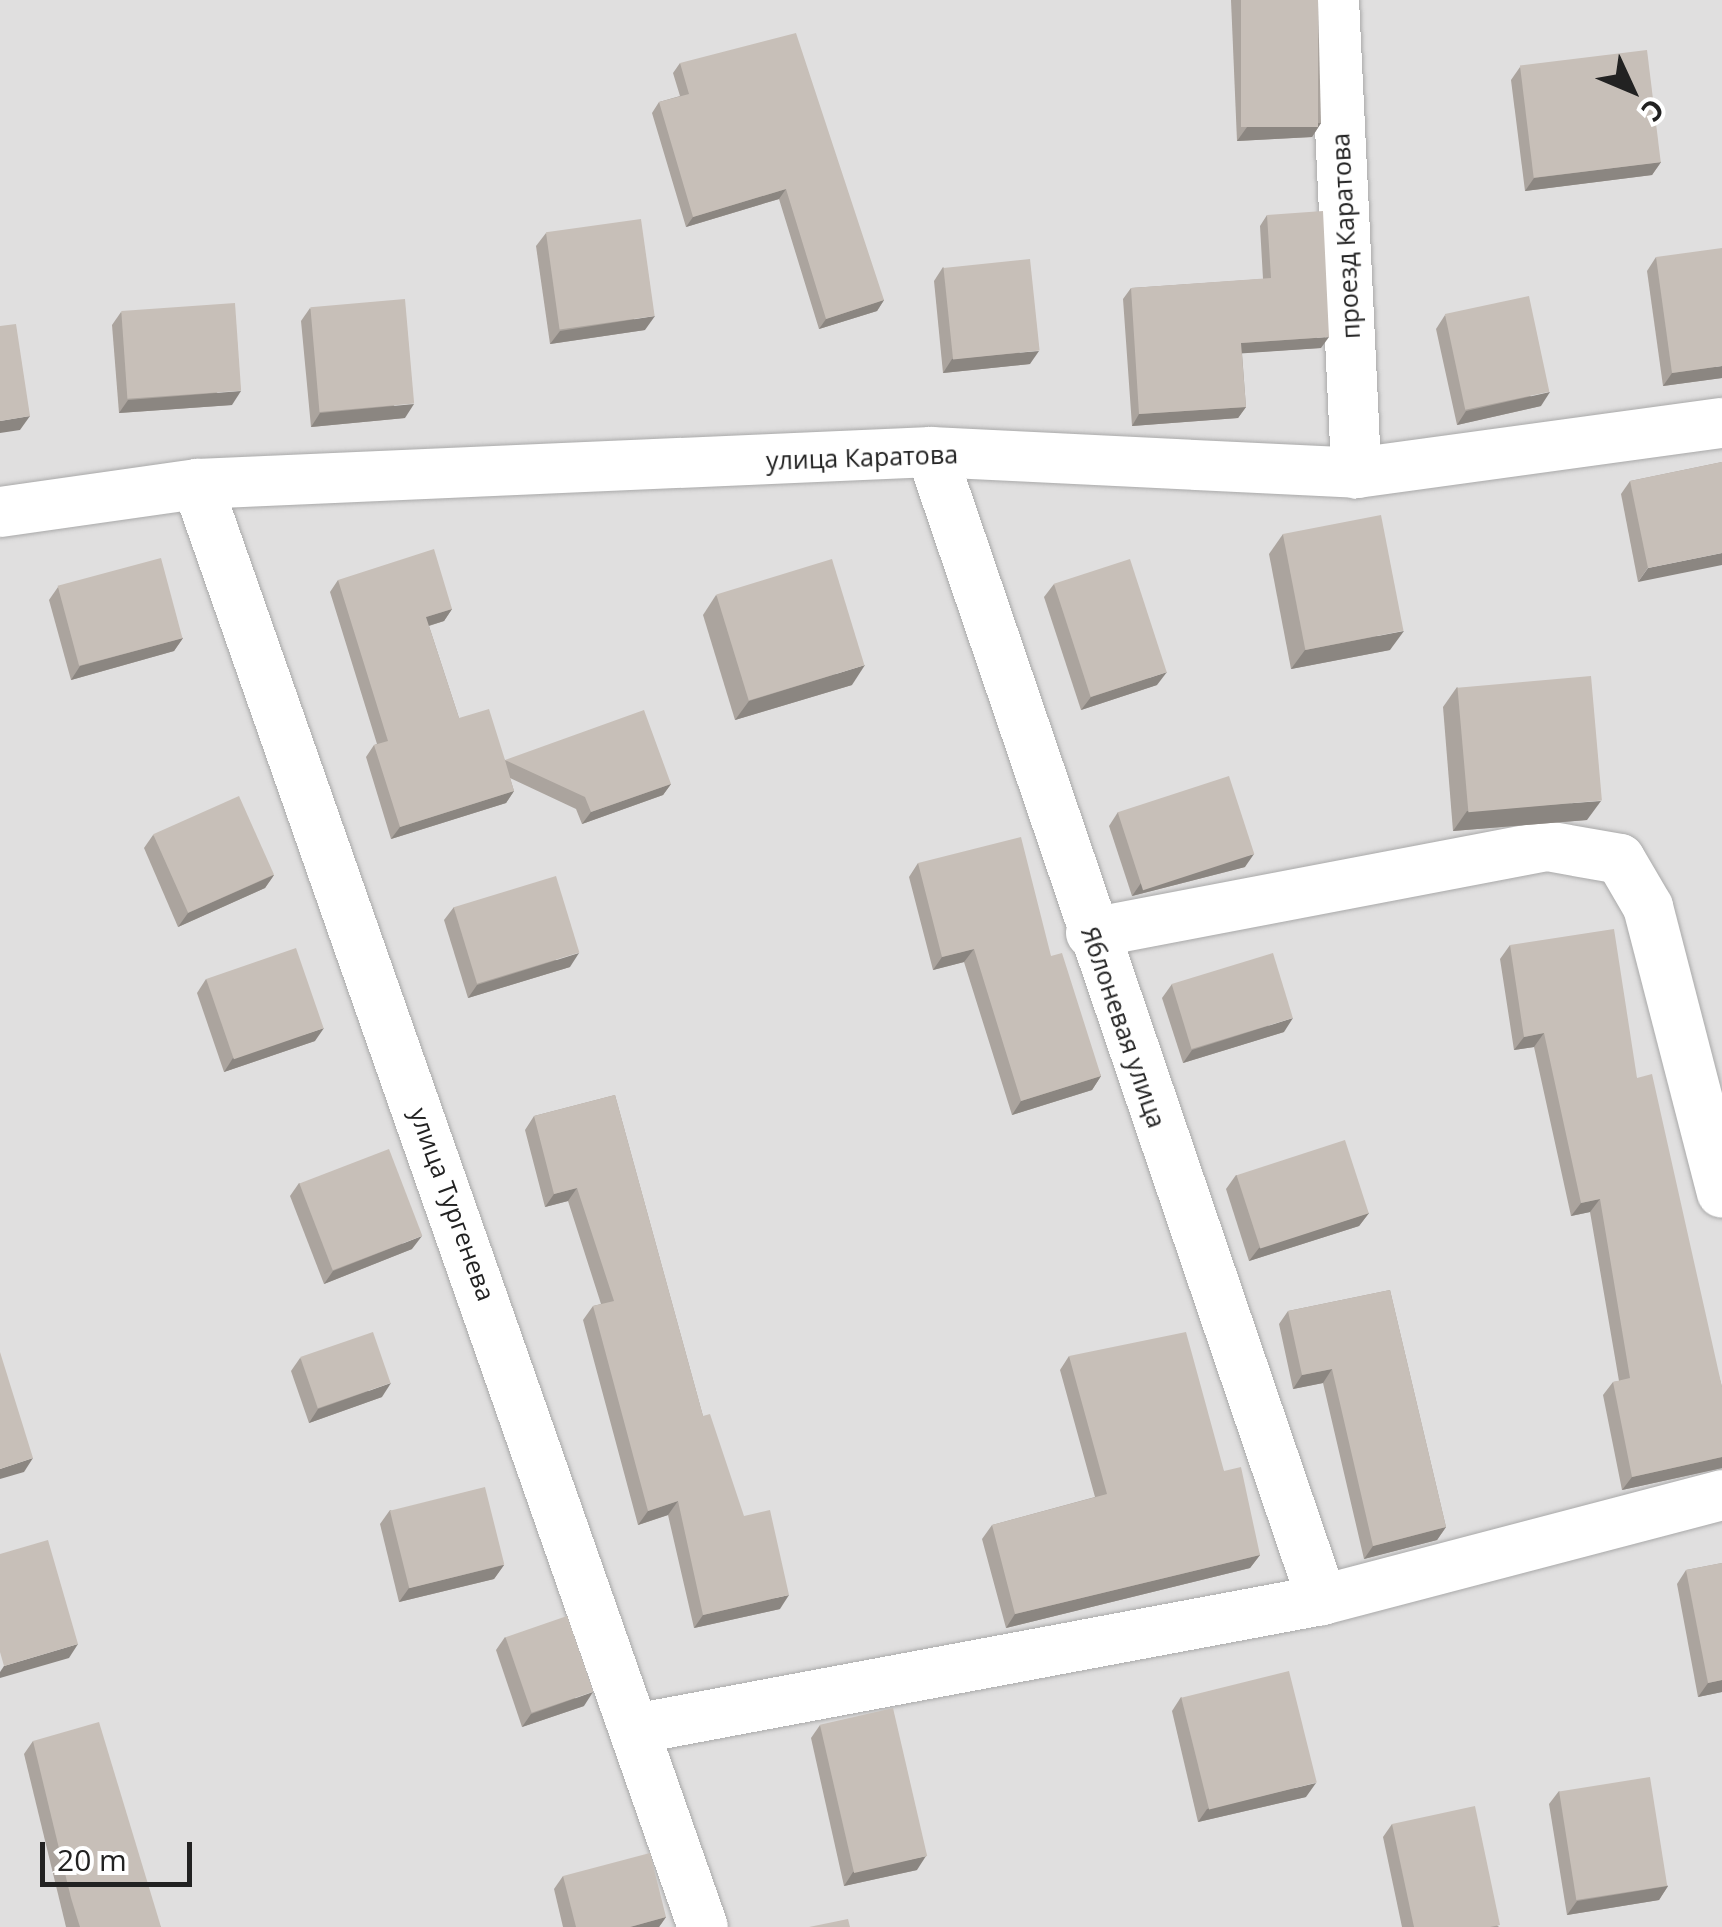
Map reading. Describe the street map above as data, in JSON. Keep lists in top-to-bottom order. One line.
{"streets":{"street":["проезд Каратова","улица Каратова","Яблоневая улица","улица Тургенева"]},"crossings":[["проезд Каратова","улица Каратова"],["улица Каратова","Яблоневая улица"],["улица Каратова","улица Тургенева"]],"scale_bar":"20 m","north":"bottom right"}
